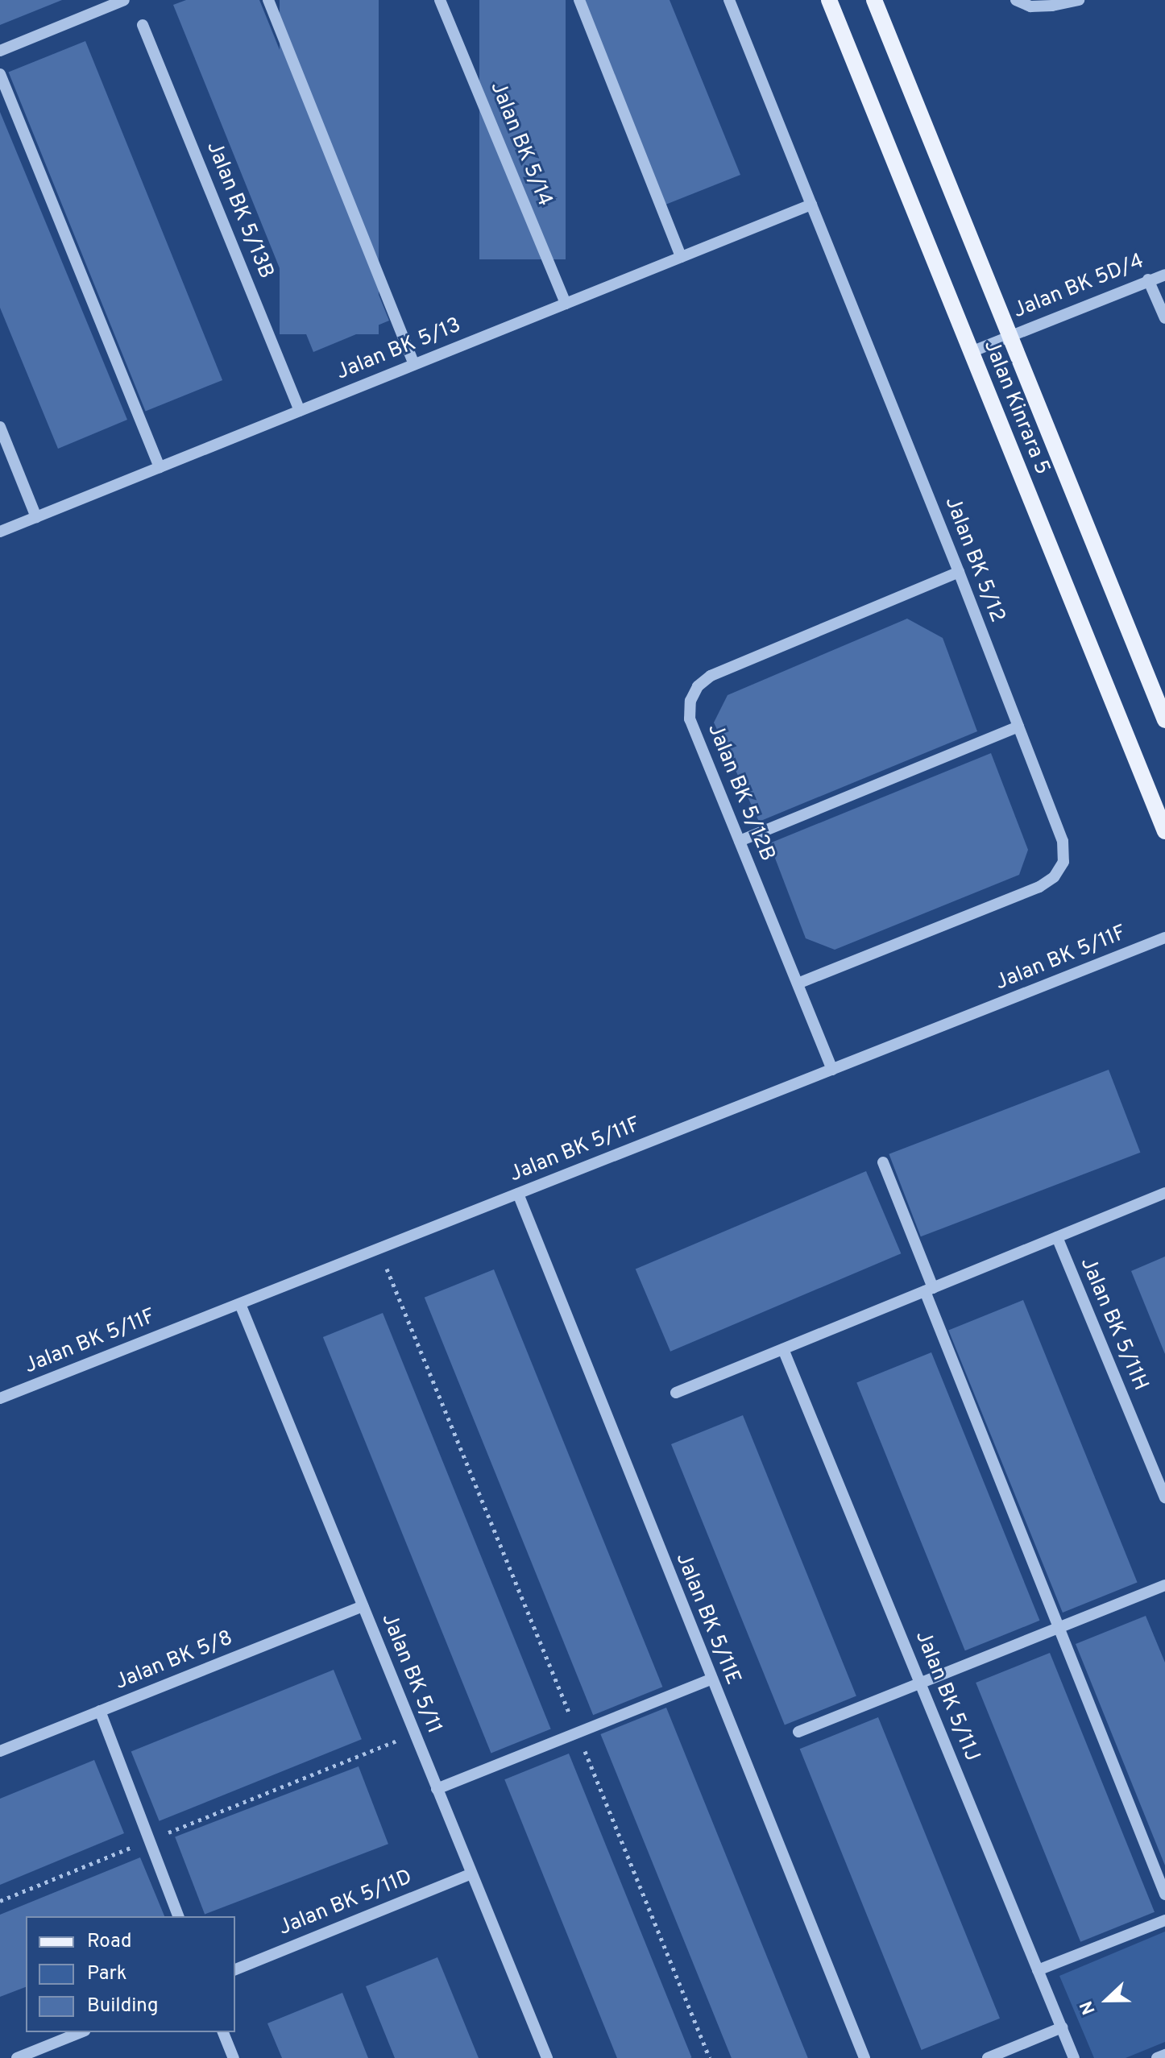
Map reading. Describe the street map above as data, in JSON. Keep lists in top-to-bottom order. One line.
{"streets":{"main road":["Jalan Kinrara 5"],"street":["Jalan BK 5/14","Jalan BK 5/13B","Jalan BK 5D/4","Jalan BK 5/13","Jalan BK 5/12","Jalan BK 5/12B","Jalan BK 5/11F","Jalan BK 5/11H","Jalan BK 5/11E","Jalan BK 5/8","Jalan BK 5/11","Jalan BK 5/11J","Jalan BK 5/11D"]},"crossings":[["Jalan BK 5/14","Jalan BK 5/13"],["Jalan BK 5/13B","Jalan BK 5/13"],["Jalan BK 5D/4","Jalan Kinrara 5"],["Jalan BK 5/13","Jalan BK 5/12"],["Jalan BK 5/12","Jalan BK 5/12B"],["Jalan BK 5/12B","Jalan BK 5/11F"],["Jalan BK 5/11F","Jalan BK 5/11E"],["Jalan BK 5/11F","Jalan BK 5/11"],["Jalan BK 5/8","Jalan BK 5/11"],["Jalan BK 5/11","Jalan BK 5/11D"]],"legend":["Road","Park","Building"],"north":"left"}
